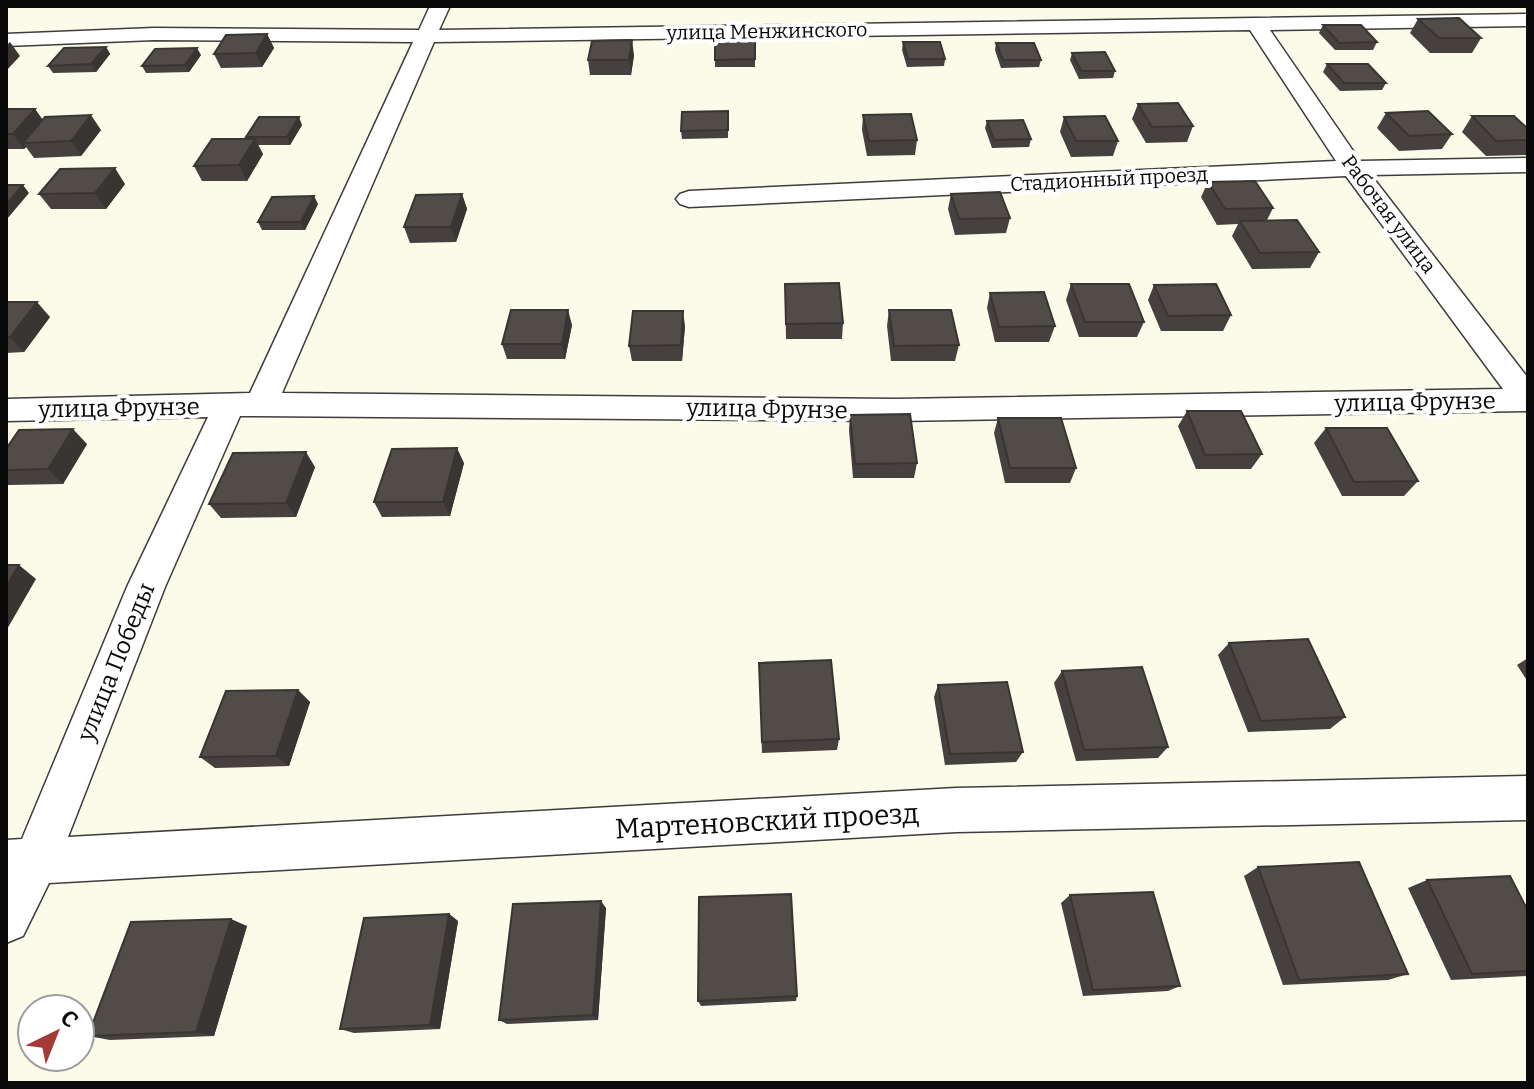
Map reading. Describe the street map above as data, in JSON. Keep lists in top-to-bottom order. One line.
{"streets":{"street":["улица Менжинского","Стадионный проезд","Рабочая улица","улица Фрунзе","улица Победы","Мартеновский проезд"]},"crossings":[["улица Менжинского","Рабочая улица"],["улица Менжинского","улица Победы"],["Стадионный проезд","Рабочая улица"],["Рабочая улица","улица Фрунзе"],["улица Фрунзе","улица Победы"],["улица Победы","Мартеновский проезд"]],"north":"top right"}
